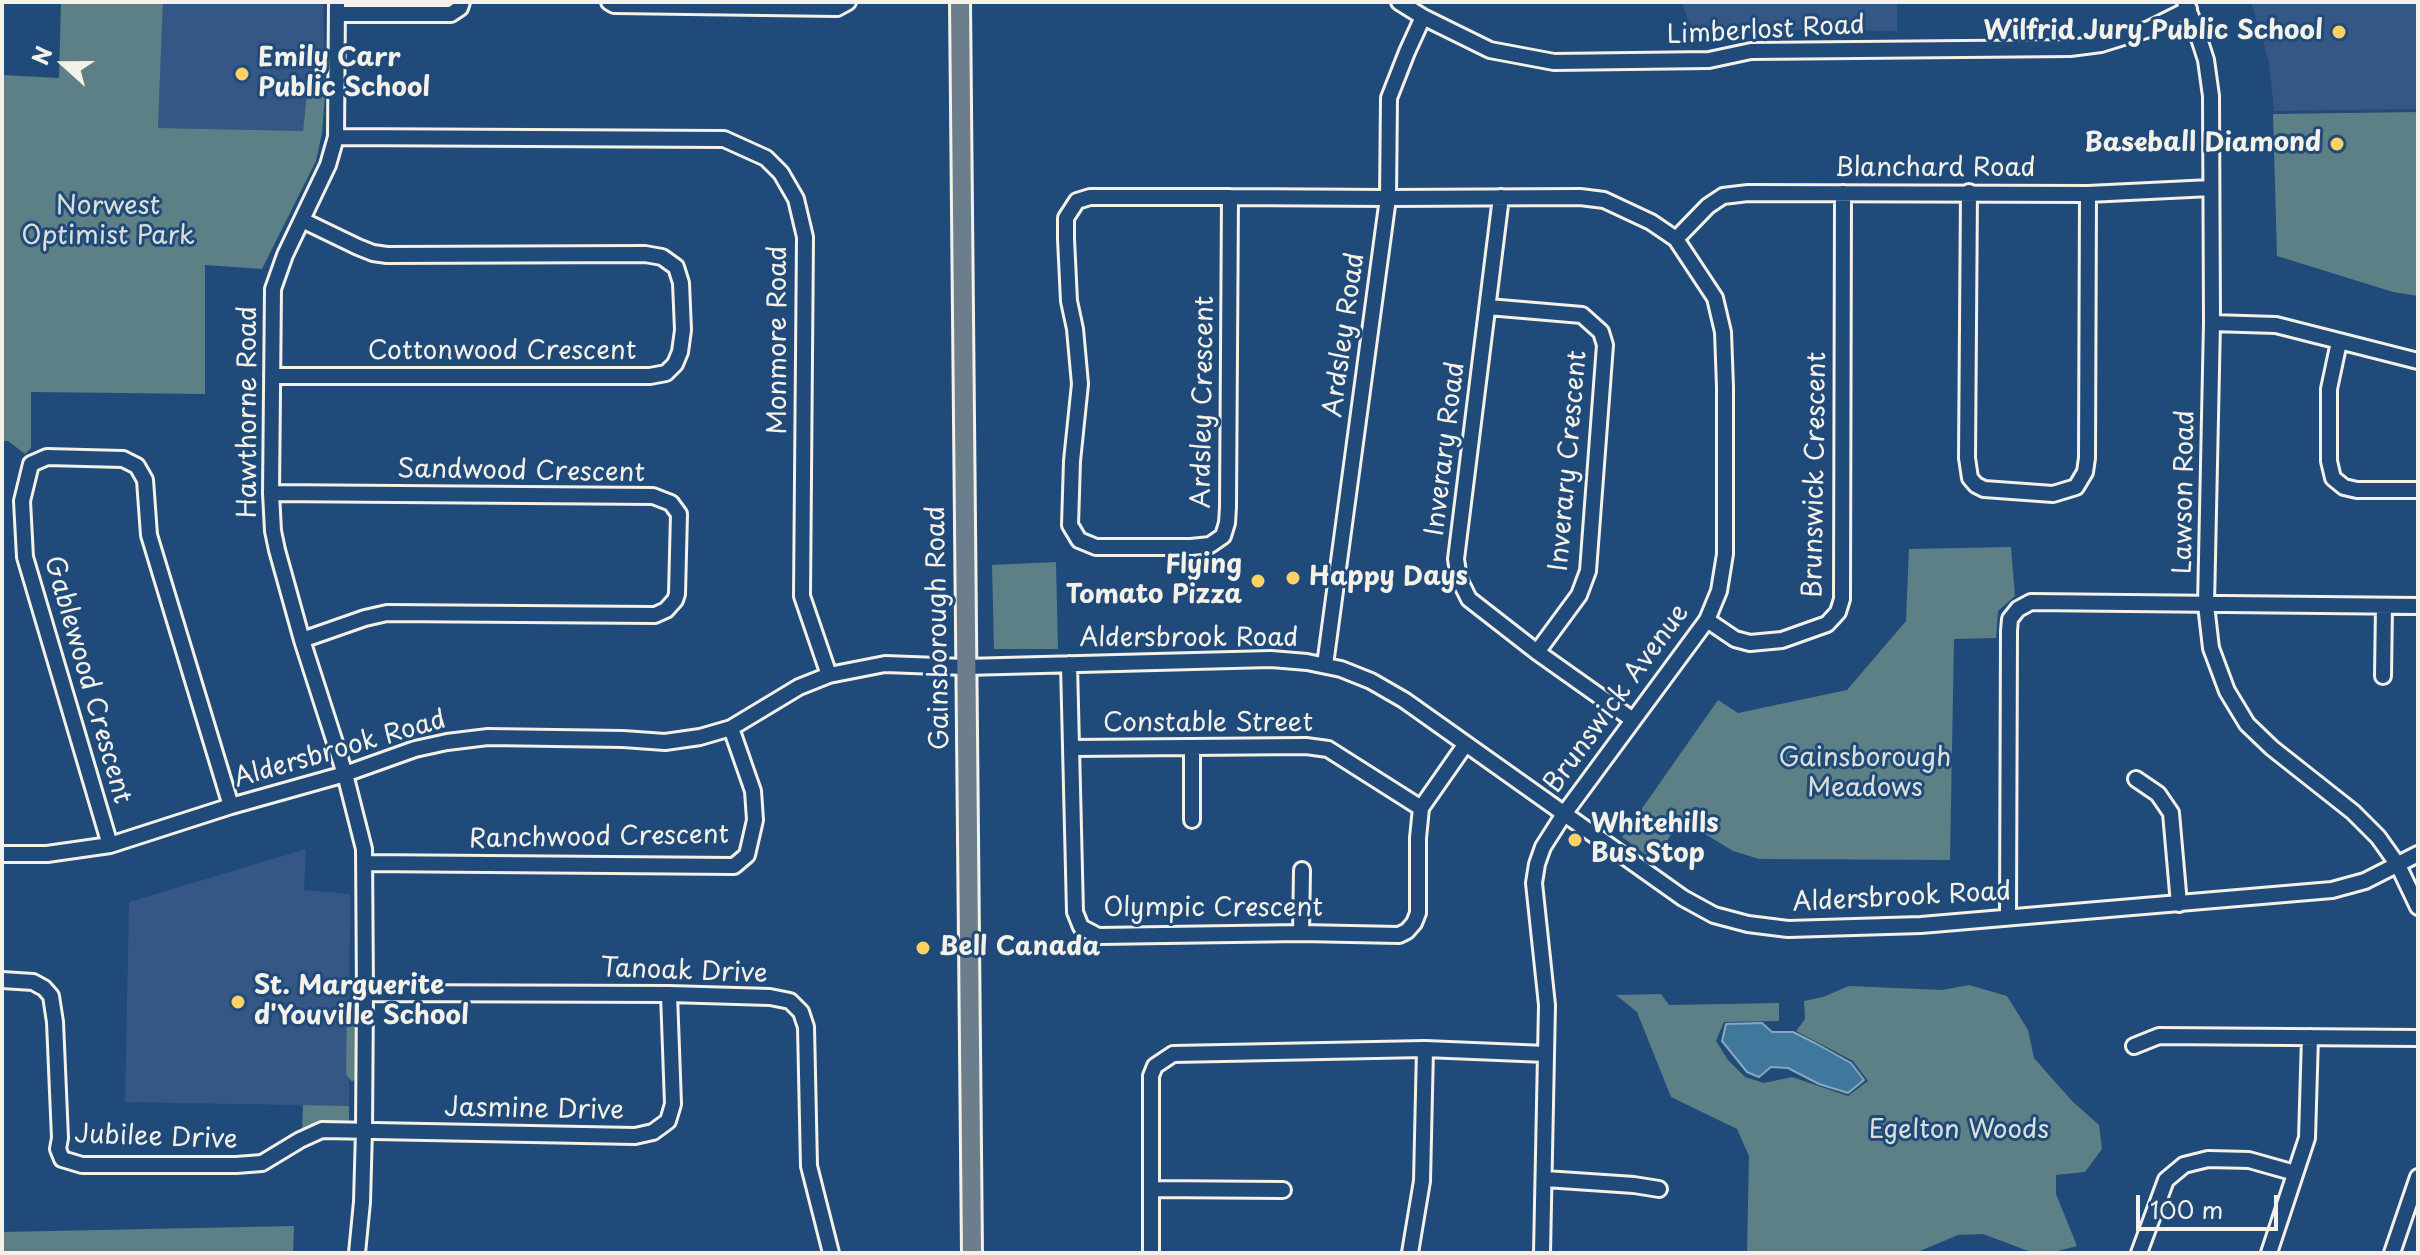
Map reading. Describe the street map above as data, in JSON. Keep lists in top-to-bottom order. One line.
{"streets":{"main road":["Gainsborough Road"],"street":["Limberlost Road","Blanchard Road","Ardsley Road","Monmore Road","Cottonwood Crescent","Ardsley Crescent","Hawthorne Road","Inverary Road","Inverary Crescent","Sandwood Crescent","Brunswick Crescent","Lawson Road","Aldersbrook Road","Gablewood Crescent","Brunswick Avenue","Constable Street","Ranchwood Crescent","Olympic Crescent","Tanoak Drive","Jasmine Drive","Jubilee Drive"]},"crossings":[["Limberlost Road","Ardsley Road"],["Limberlost Road","Lawson Road"],["Blanchard Road","Brunswick Crescent"],["Blanchard Road","Lawson Road"],["Blanchard Road","Brunswick Avenue"],["Ardsley Road","Ardsley Crescent"],["Ardsley Road","Aldersbrook Road"],["Ardsley Road","Brunswick Avenue"],["Monmore Road","Hawthorne Road"],["Monmore Road","Aldersbrook Road"],["Cottonwood Crescent","Hawthorne Road"],["Ardsley Crescent","Brunswick Avenue"],["Hawthorne Road","Sandwood Crescent"],["Hawthorne Road","Aldersbrook Road"],["Hawthorne Road","Ranchwood Crescent"],["Hawthorne Road","Tanoak Drive"],["Hawthorne Road","Jasmine Drive"],["Hawthorne Road","Jubilee Drive"],["Inverary Road","Inverary Crescent"],["Inverary Road","Brunswick Avenue"],["Brunswick Crescent","Brunswick Avenue"],["Lawson Road","Aldersbrook Road"],["Gainsborough Road","Aldersbrook Road"],["Aldersbrook Road","Gablewood Crescent"],["Aldersbrook Road","Brunswick Avenue"],["Aldersbrook Road","Ranchwood Crescent"],["Aldersbrook Road","Olympic Crescent"],["Constable Street","Olympic Crescent"],["Tanoak Drive","Jasmine Drive"],["Jasmine Drive","Jubilee Drive"]],"parks":["Norwest Optimist Park","Gainsborough Meadows","Egelton Woods"],"places":["Wilfrid Jury Public School","Emily Carr Public School","Baseball Diamond","Happy Days","Flying Tomato Pizza","Whitehills Bus Stop","Bell Canada","St. Marguerite d'Youville School"],"scale_bar":"100 m","north":"left"}
